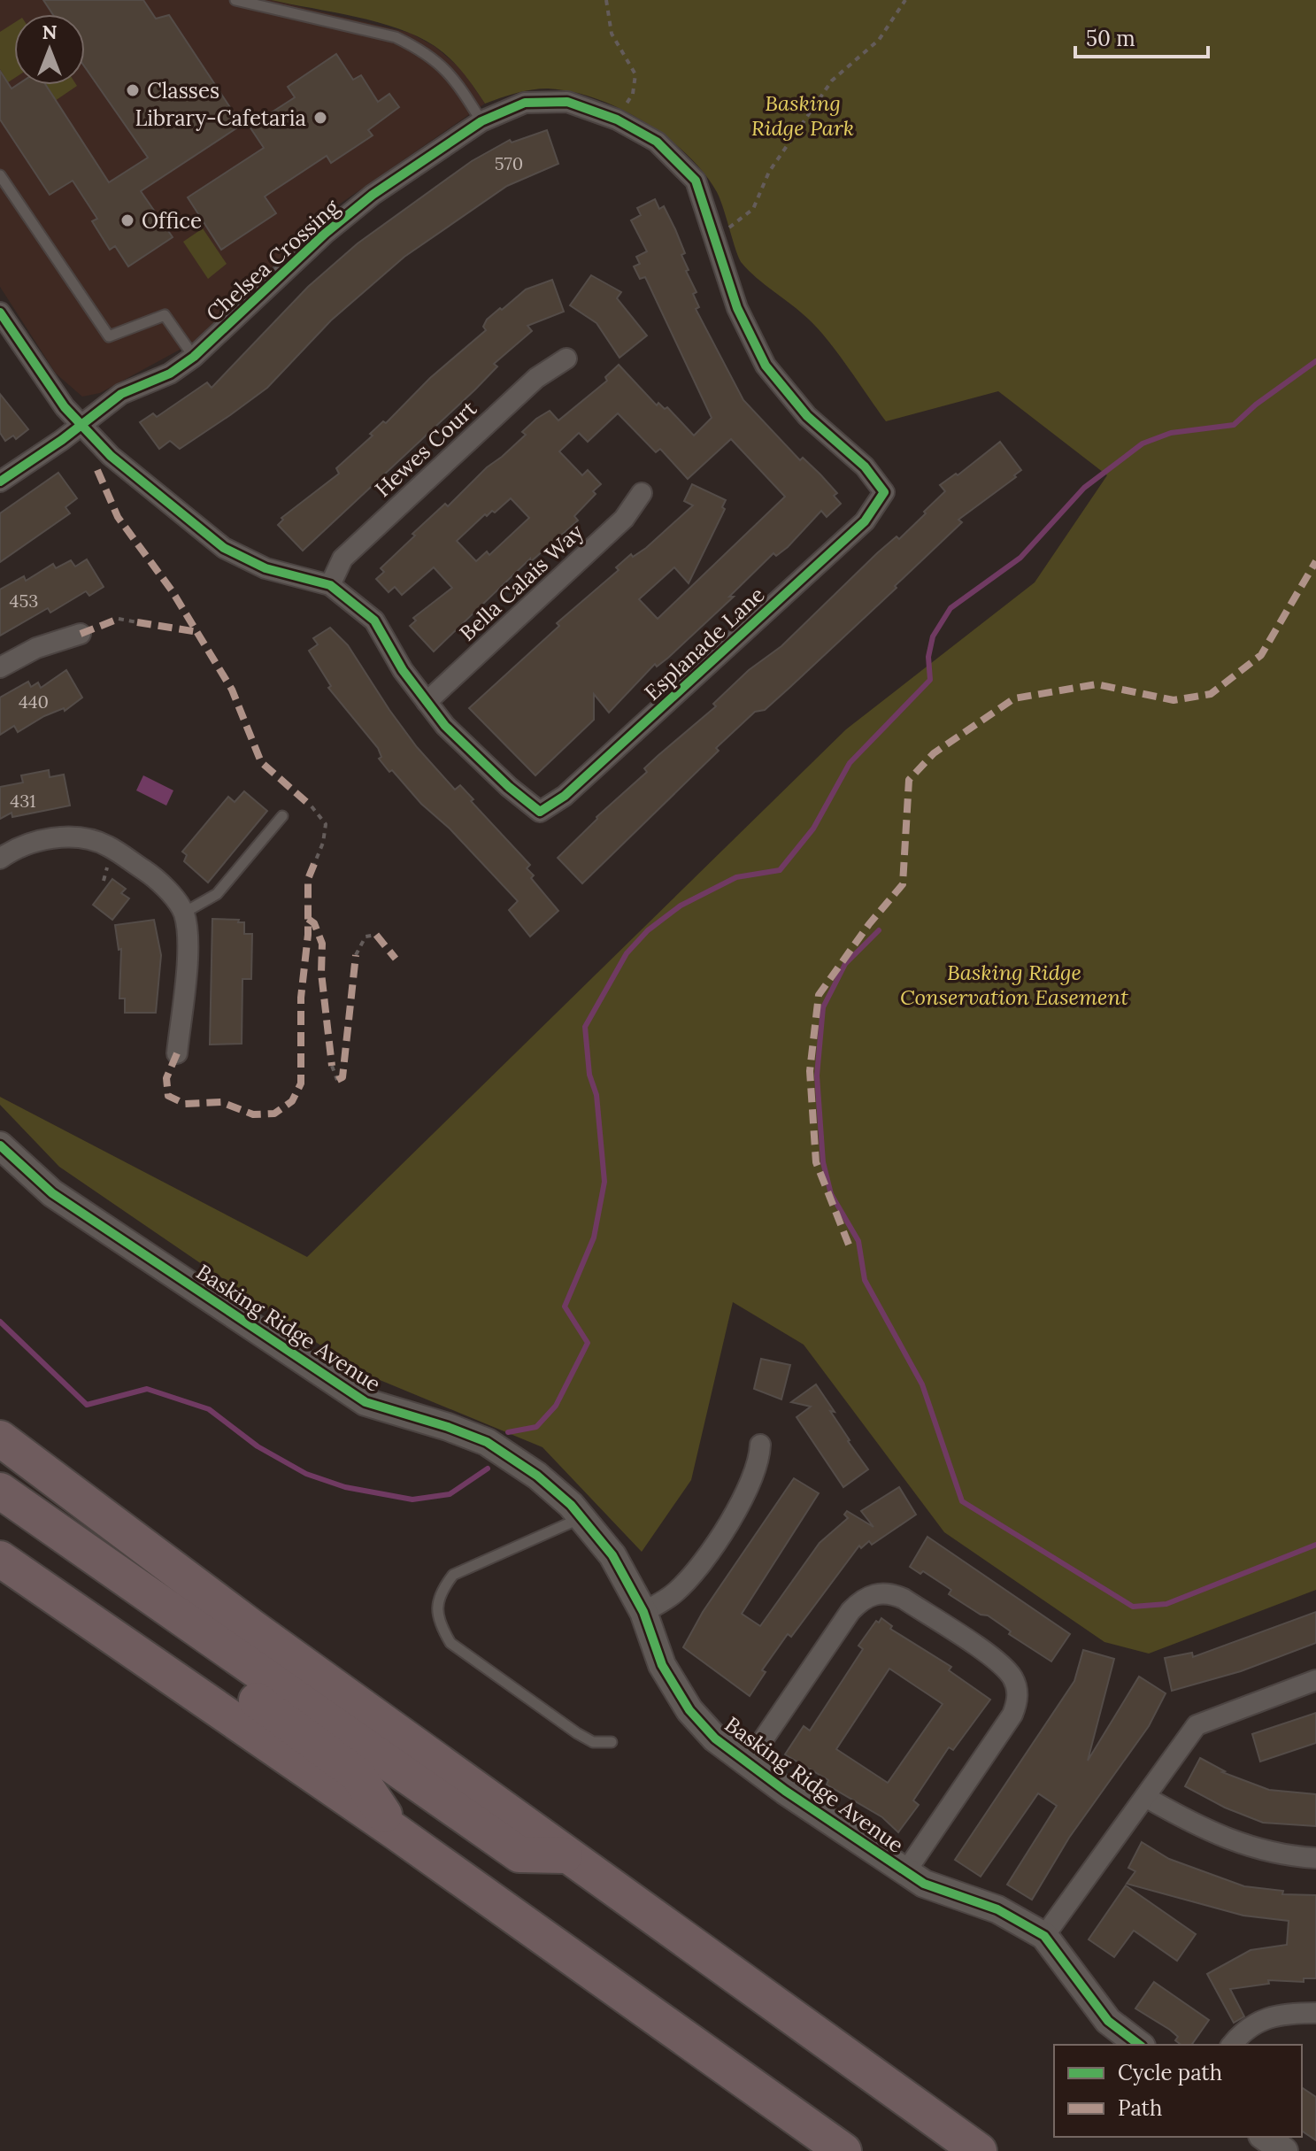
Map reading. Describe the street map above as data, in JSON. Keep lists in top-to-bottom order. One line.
{"streets":{"street":["Chelsea Crossing","Hewes Court","Bella Calais Way","Esplanade Lane","Basking Ridge Avenue"]},"crossings":[["Chelsea Crossing","Esplanade Lane"],["Bella Calais Way","Esplanade Lane"]],"parks":["Basking Ridge Park","Basking Ridge Conservation Easement"],"places":["Classes","Library-Cafetaria","Office"],"house_numbers":["570","453","440","431"],"legend":["Cycle path","Path"],"scale_bar":"50 m","north":"top"}
